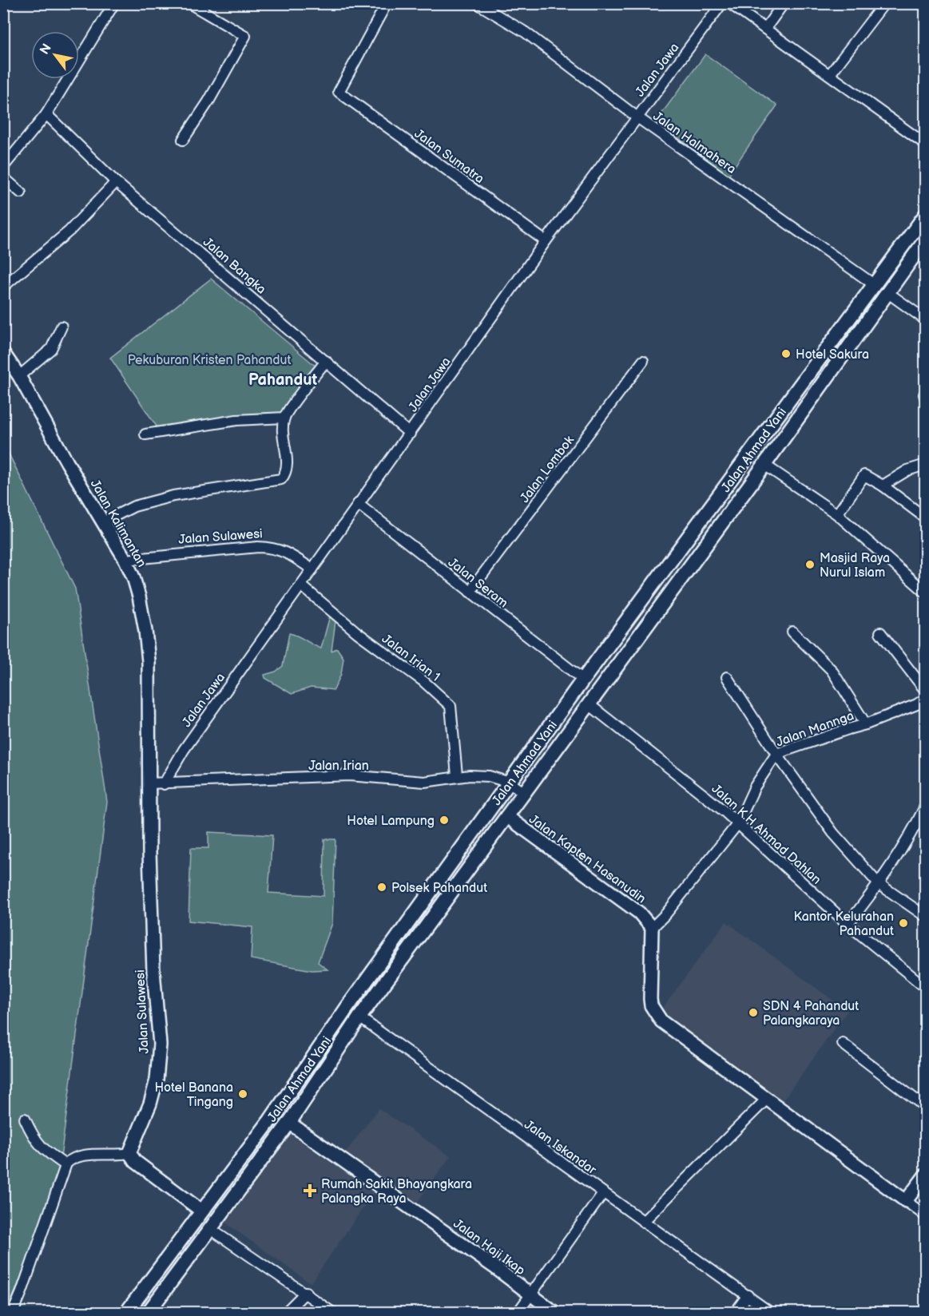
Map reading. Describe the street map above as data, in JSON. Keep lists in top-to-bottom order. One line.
{"streets":{"main road":["Jalan Ahmad Yani"],"street":["Jalan Jawa","Jalan Halmahera","Jalan Sumatra","Jalan Bangka","Jalan Lombok","Jalan Kalimantan","Jalan Sulawesi","Jalan Seram","Jalan Irian 1","Jalan Mannga","Jalan Irian","Jalan K.H Ahmad Dahlan","Jalan Kapten Hasanudin","Jalan Iskandar","Jalan Haji Ikap"]},"crossings":[["Jalan Jawa","Jalan Halmahera"],["Jalan Jawa","Jalan Sumatra"],["Jalan Jawa","Jalan Bangka"],["Jalan Jawa","Jalan Sulawesi"],["Jalan Jawa","Jalan Seram"],["Jalan Jawa","Jalan Irian 1"],["Jalan Jawa","Jalan Irian"],["Jalan Halmahera","Jalan Ahmad Yani"],["Jalan Ahmad Yani","Jalan Seram"],["Jalan Ahmad Yani","Jalan Irian"],["Jalan Ahmad Yani","Jalan K.H Ahmad Dahlan"],["Jalan Ahmad Yani","Jalan Kapten Hasanudin"],["Jalan Ahmad Yani","Jalan Iskandar"],["Jalan Ahmad Yani","Jalan Haji Ikap"],["Jalan Lombok","Jalan Seram"],["Jalan Kalimantan","Jalan Sulawesi"],["Jalan Kalimantan","Jalan Irian"],["Jalan Sulawesi","Jalan Irian"],["Jalan Irian 1","Jalan Irian"],["Jalan Mannga","Jalan K.H Ahmad Dahlan"],["Jalan Mannga","Jalan Kapten Hasanudin"]],"districts":["Pahandut"],"parks":["Pekuburan Kristen Pahandut"],"places":{"other":["Hotel Sakura","Masjid Raya Nurul Islam","Hotel Lampung","Polsek Pahandut","Kantor Kelurahan Pahandut","SDN 4 Pahandut Palangkaraya","Hotel Banana Tingang"],"health":["Rumah Sakit Bhayangkara Palangka Raya"]},"north":"top left"}
